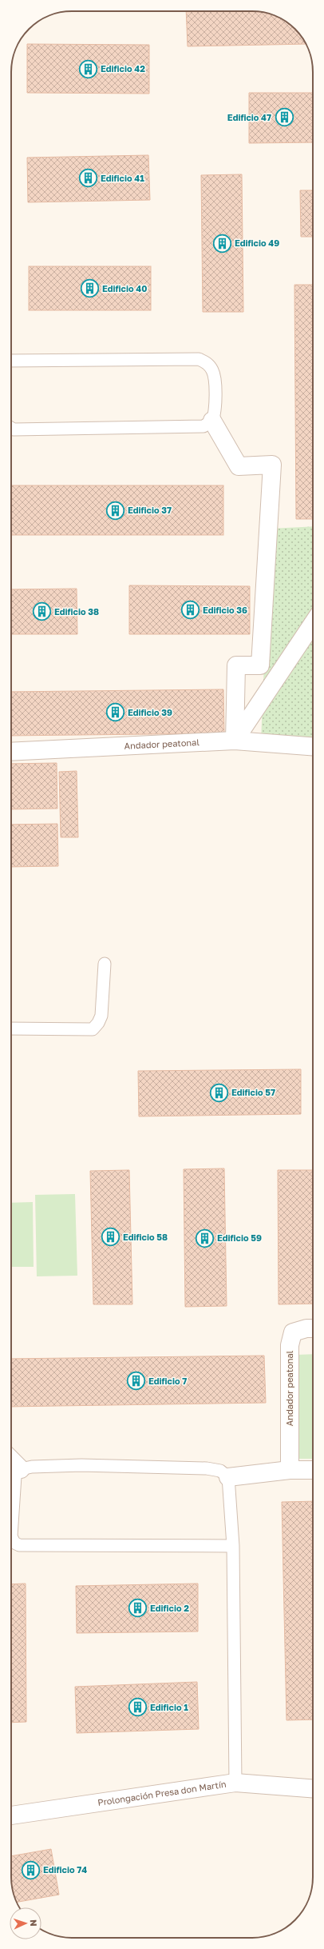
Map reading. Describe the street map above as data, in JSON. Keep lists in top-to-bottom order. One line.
{"streets":{"street":["Andador peatonal","Prolongación Presa don Martín"]},"places":{"building":["Edificio 42","Edificio 47","Edificio 41","Edificio 49","Edificio 40","Edificio 37","Edificio 36","Edificio 38","Edificio 39","Edificio 57","Edificio 58","Edificio 59","Edificio 7","Edificio 2","Edificio 1","Edificio 74"]},"north":"right"}
